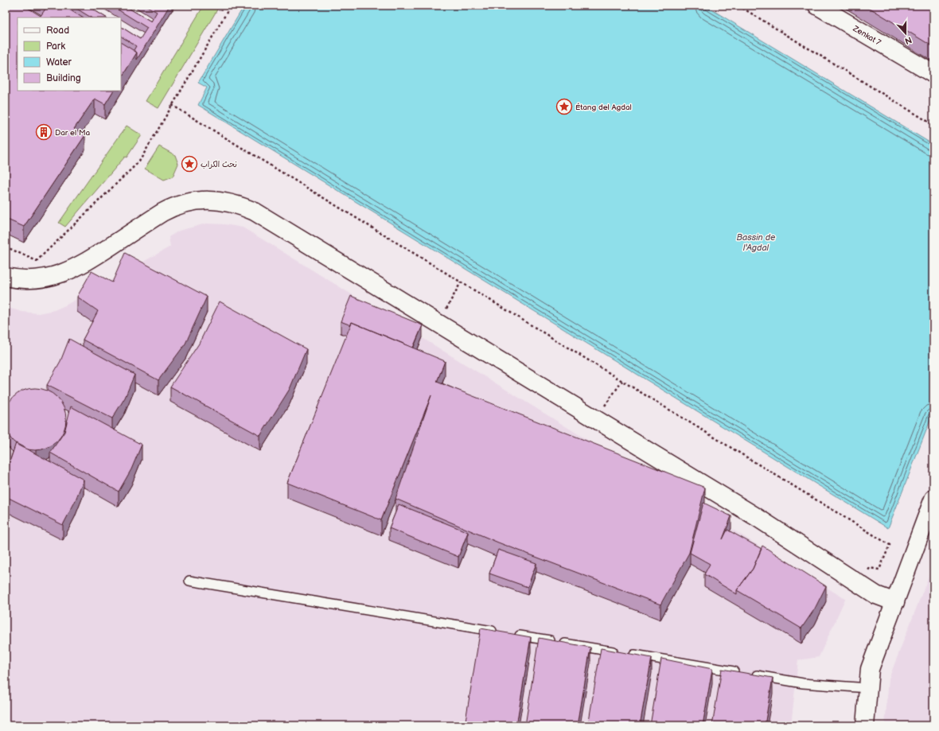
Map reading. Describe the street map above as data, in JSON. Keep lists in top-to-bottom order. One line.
{"streets":{"street":["Zenkat 7"]},"water":["Bassin de l'Agdal"],"places":{"place":["Étang del Agdal","نحث الكراب"],"building":["Dar el Ma"]},"legend":["Road","Park","Water","Building"],"north":"bottom"}
